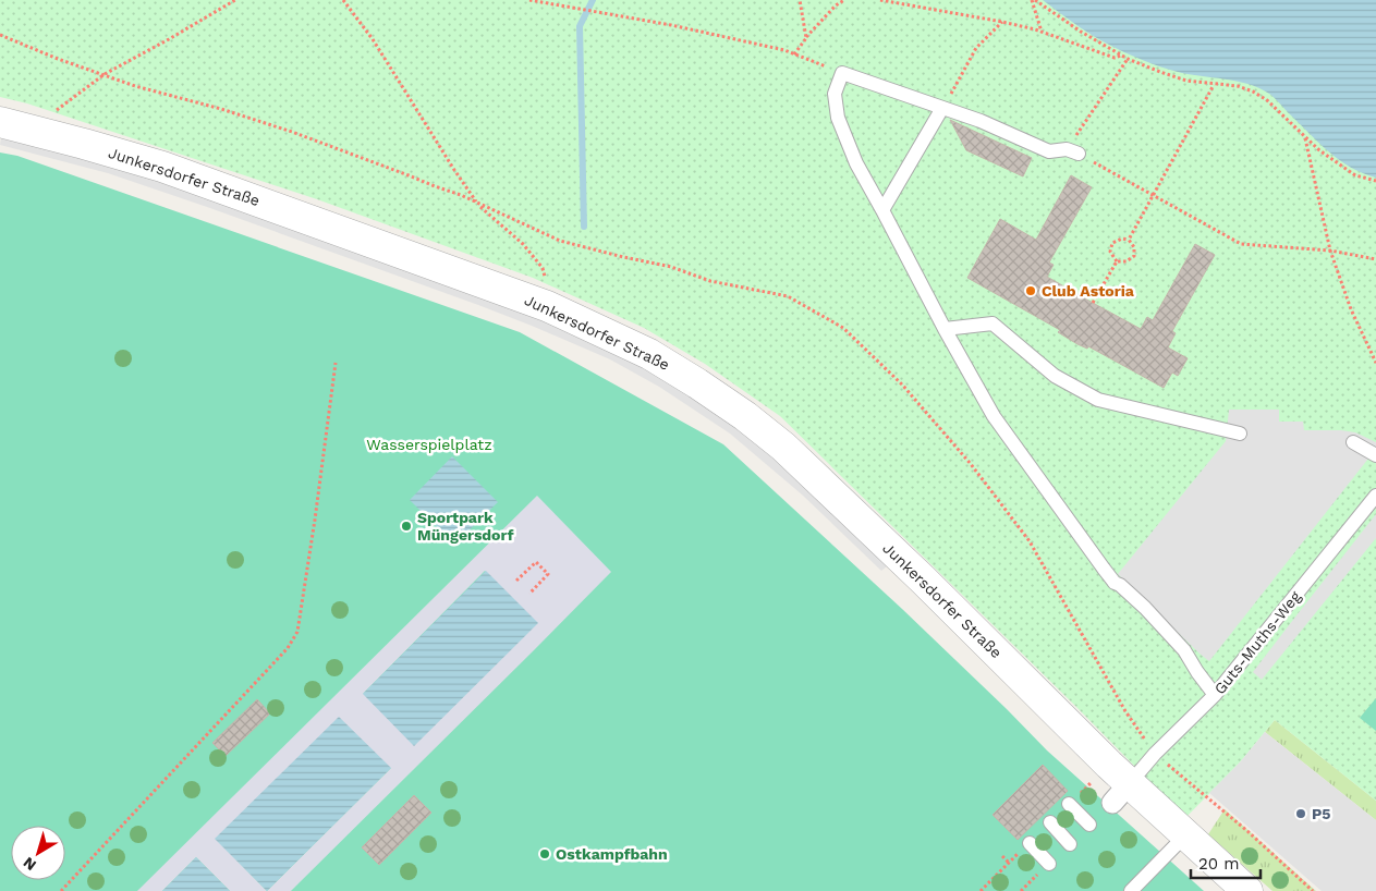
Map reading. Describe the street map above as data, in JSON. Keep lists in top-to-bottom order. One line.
{"streets":{"street":["Junkersdorfer Straße"],"lane":["Guts-Muths-Weg"]},"crossings":[["Junkersdorfer Straße","Guts-Muths-Weg"]],"parks":["Wasserspielplatz"],"places":["Club Astoria","Sportpark Müngersdorf","P5","Ostkampfbahn"],"scale_bar":"20 m","north":"bottom left"}
